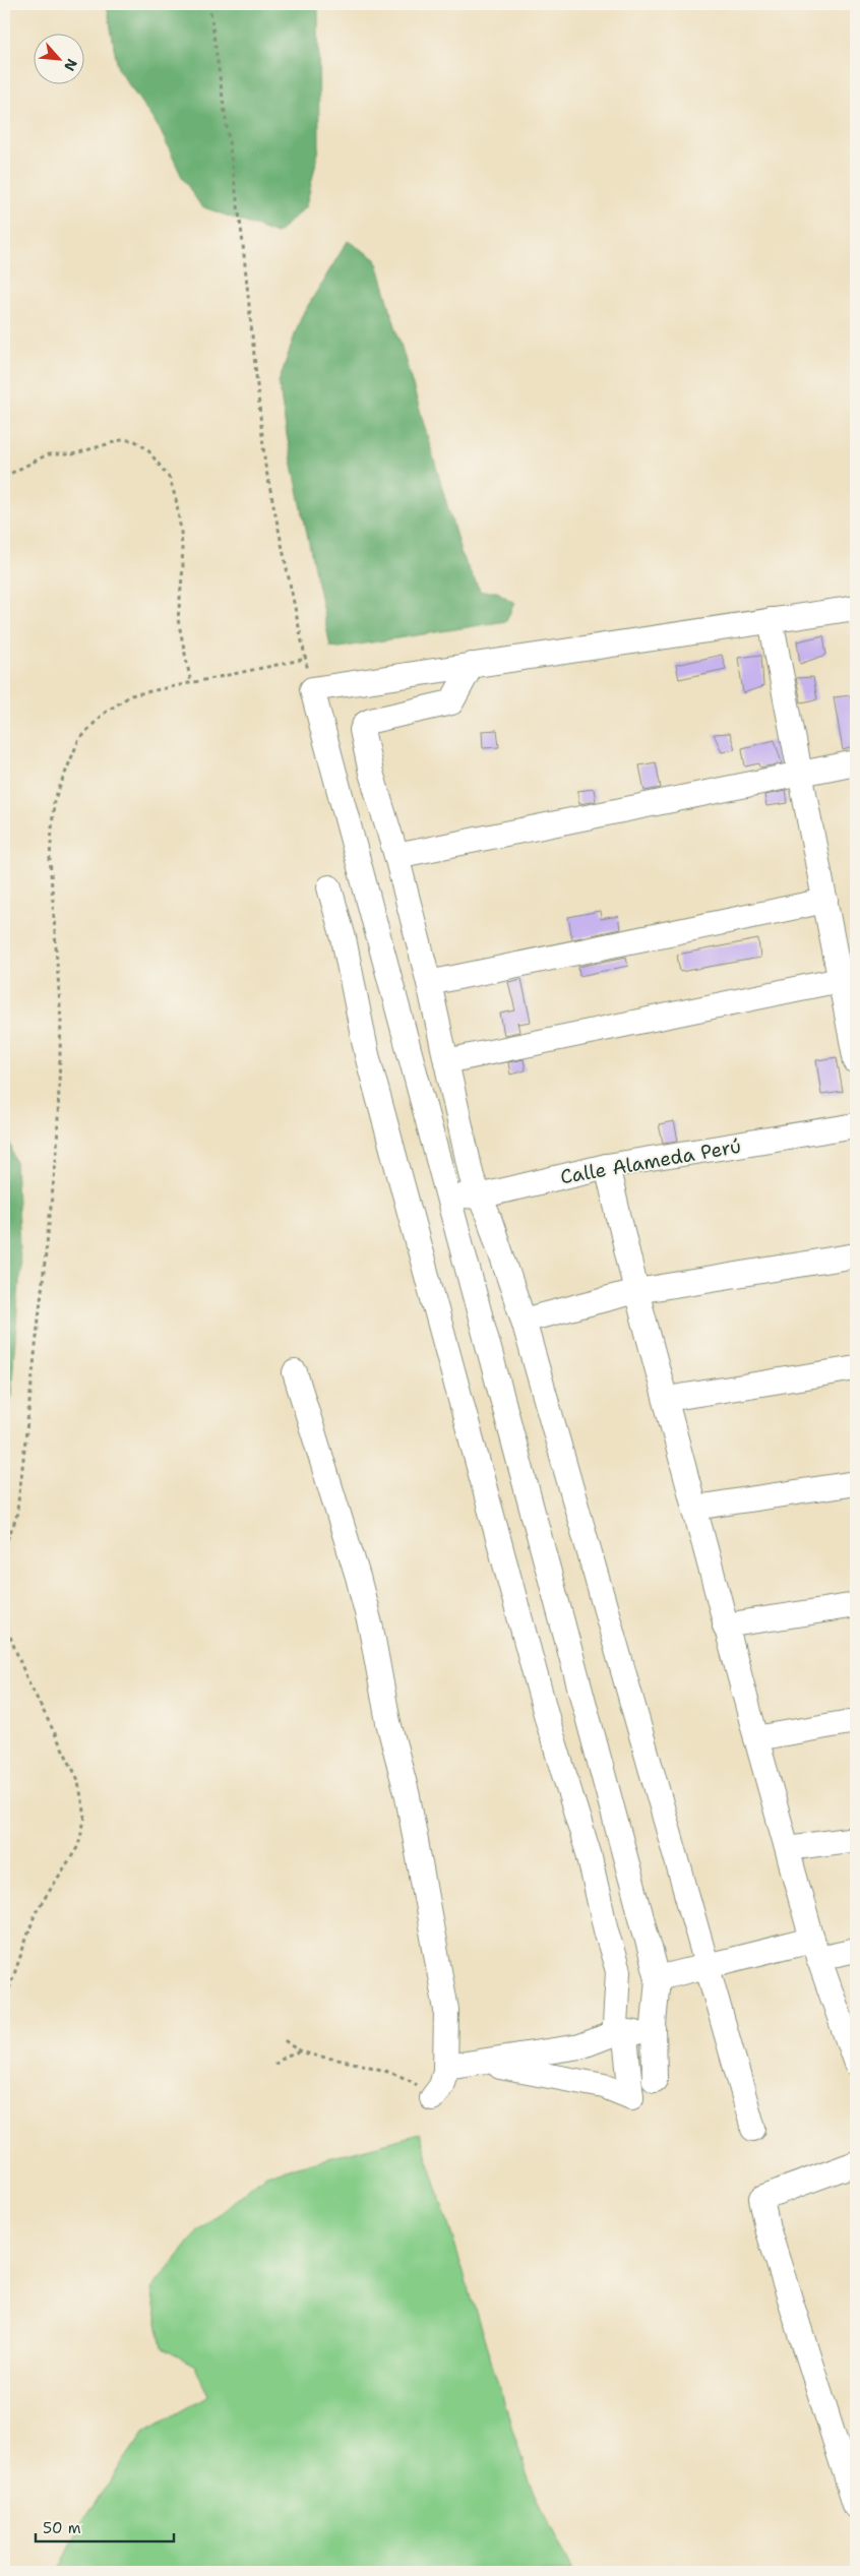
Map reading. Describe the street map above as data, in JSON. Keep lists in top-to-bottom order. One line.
{"streets":{"street":["Calle Alameda Perú"]},"scale_bar":"50 m","north":"bottom right"}
